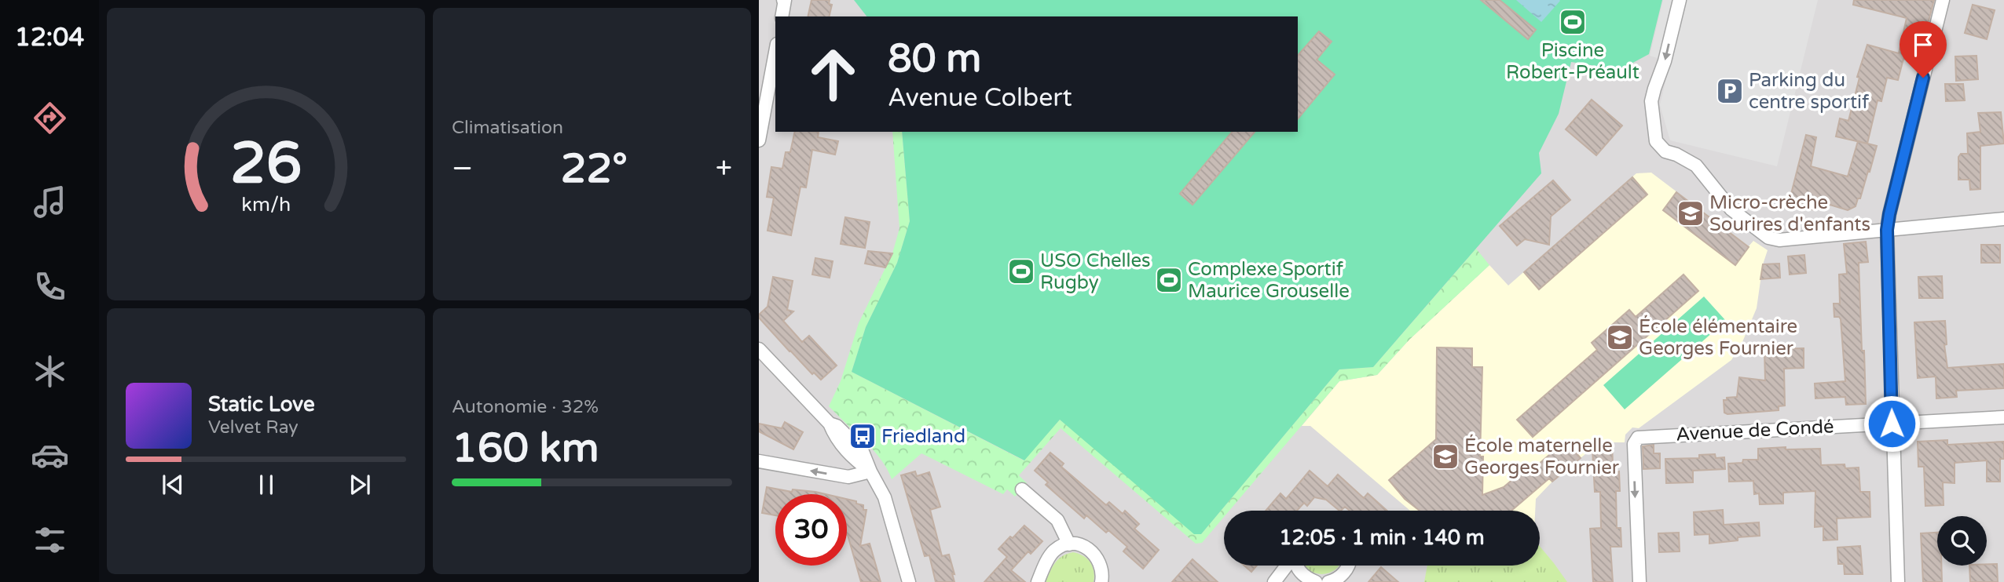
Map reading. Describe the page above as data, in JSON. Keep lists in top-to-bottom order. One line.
{"streets":{"street":["Avenue de Condé"]},"places":{"sports":["Piscine Robert-Préault","USO Chelles Rugby","Complexe Sportif Maurice Grouselle"],"parking":["Parking du centre sportif"],"school or university":["Micro-crèche Sourires d'enfants","École élémentaire Georges Fournier","École maternelle Georges Fournier"],"bus stop":["Friedland"]},"page":{"tabs":"12:04","tile":["Climatisation",["Autonomie · 32%","160 km"]],"turn":["80 m","Avenue Colbert"],"heat":["−","22°","+"],"song":["Static Love","Velvet Ray"],"limit":"30","trip":"12:05 · 1 min · 140 m","gauge":["26","km/h"]}}
